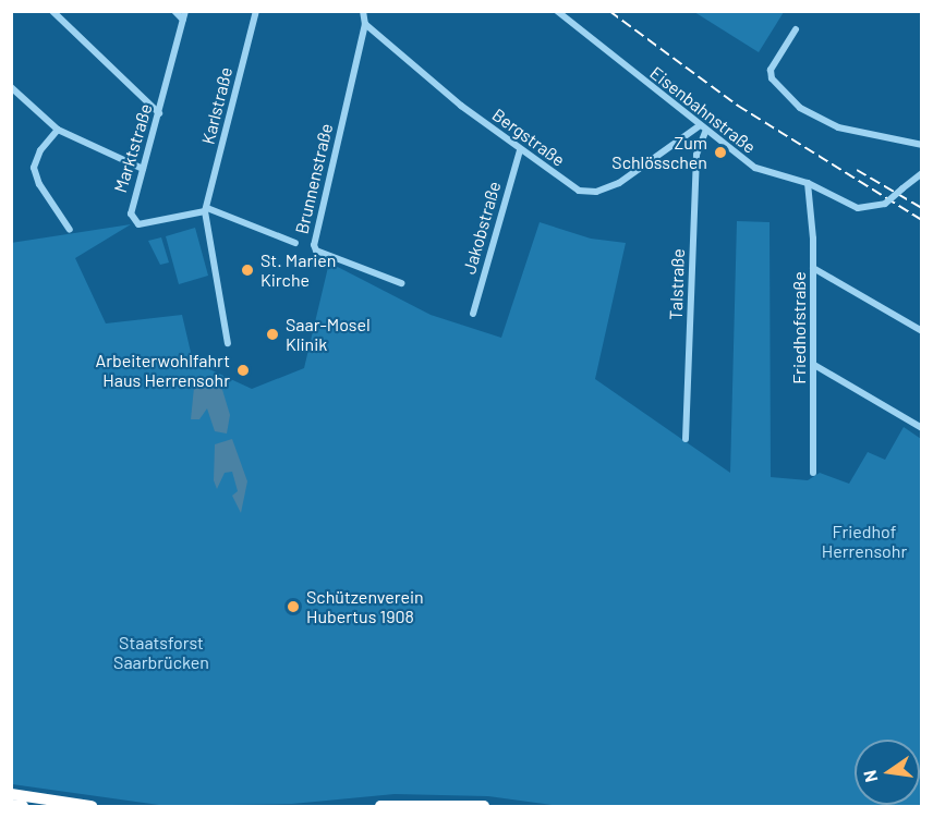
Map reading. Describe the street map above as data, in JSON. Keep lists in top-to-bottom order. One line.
{"streets":{"street":["Karlstraße","Eisenbahnstraße","Bergstraße","Marktstraße","Brunnenstraße","Jakobstraße","Talstraße","Friedhofstraße"]},"crossings":[["Karlstraße","Marktstraße"],["Eisenbahnstraße","Bergstraße"],["Eisenbahnstraße","Talstraße"],["Eisenbahnstraße","Friedhofstraße"],["Bergstraße","Brunnenstraße"],["Bergstraße","Jakobstraße"]],"parks":["Friedhof Herrensohr","Staatsforst Saarbrücken"],"places":["Zum Schlösschen","St. Marien Kirche","Saar-Mosel Klinik","Arbeiterwohlfahrt Haus Herrensohr","Schützenverein Hubertus 1908"],"north":"left"}
